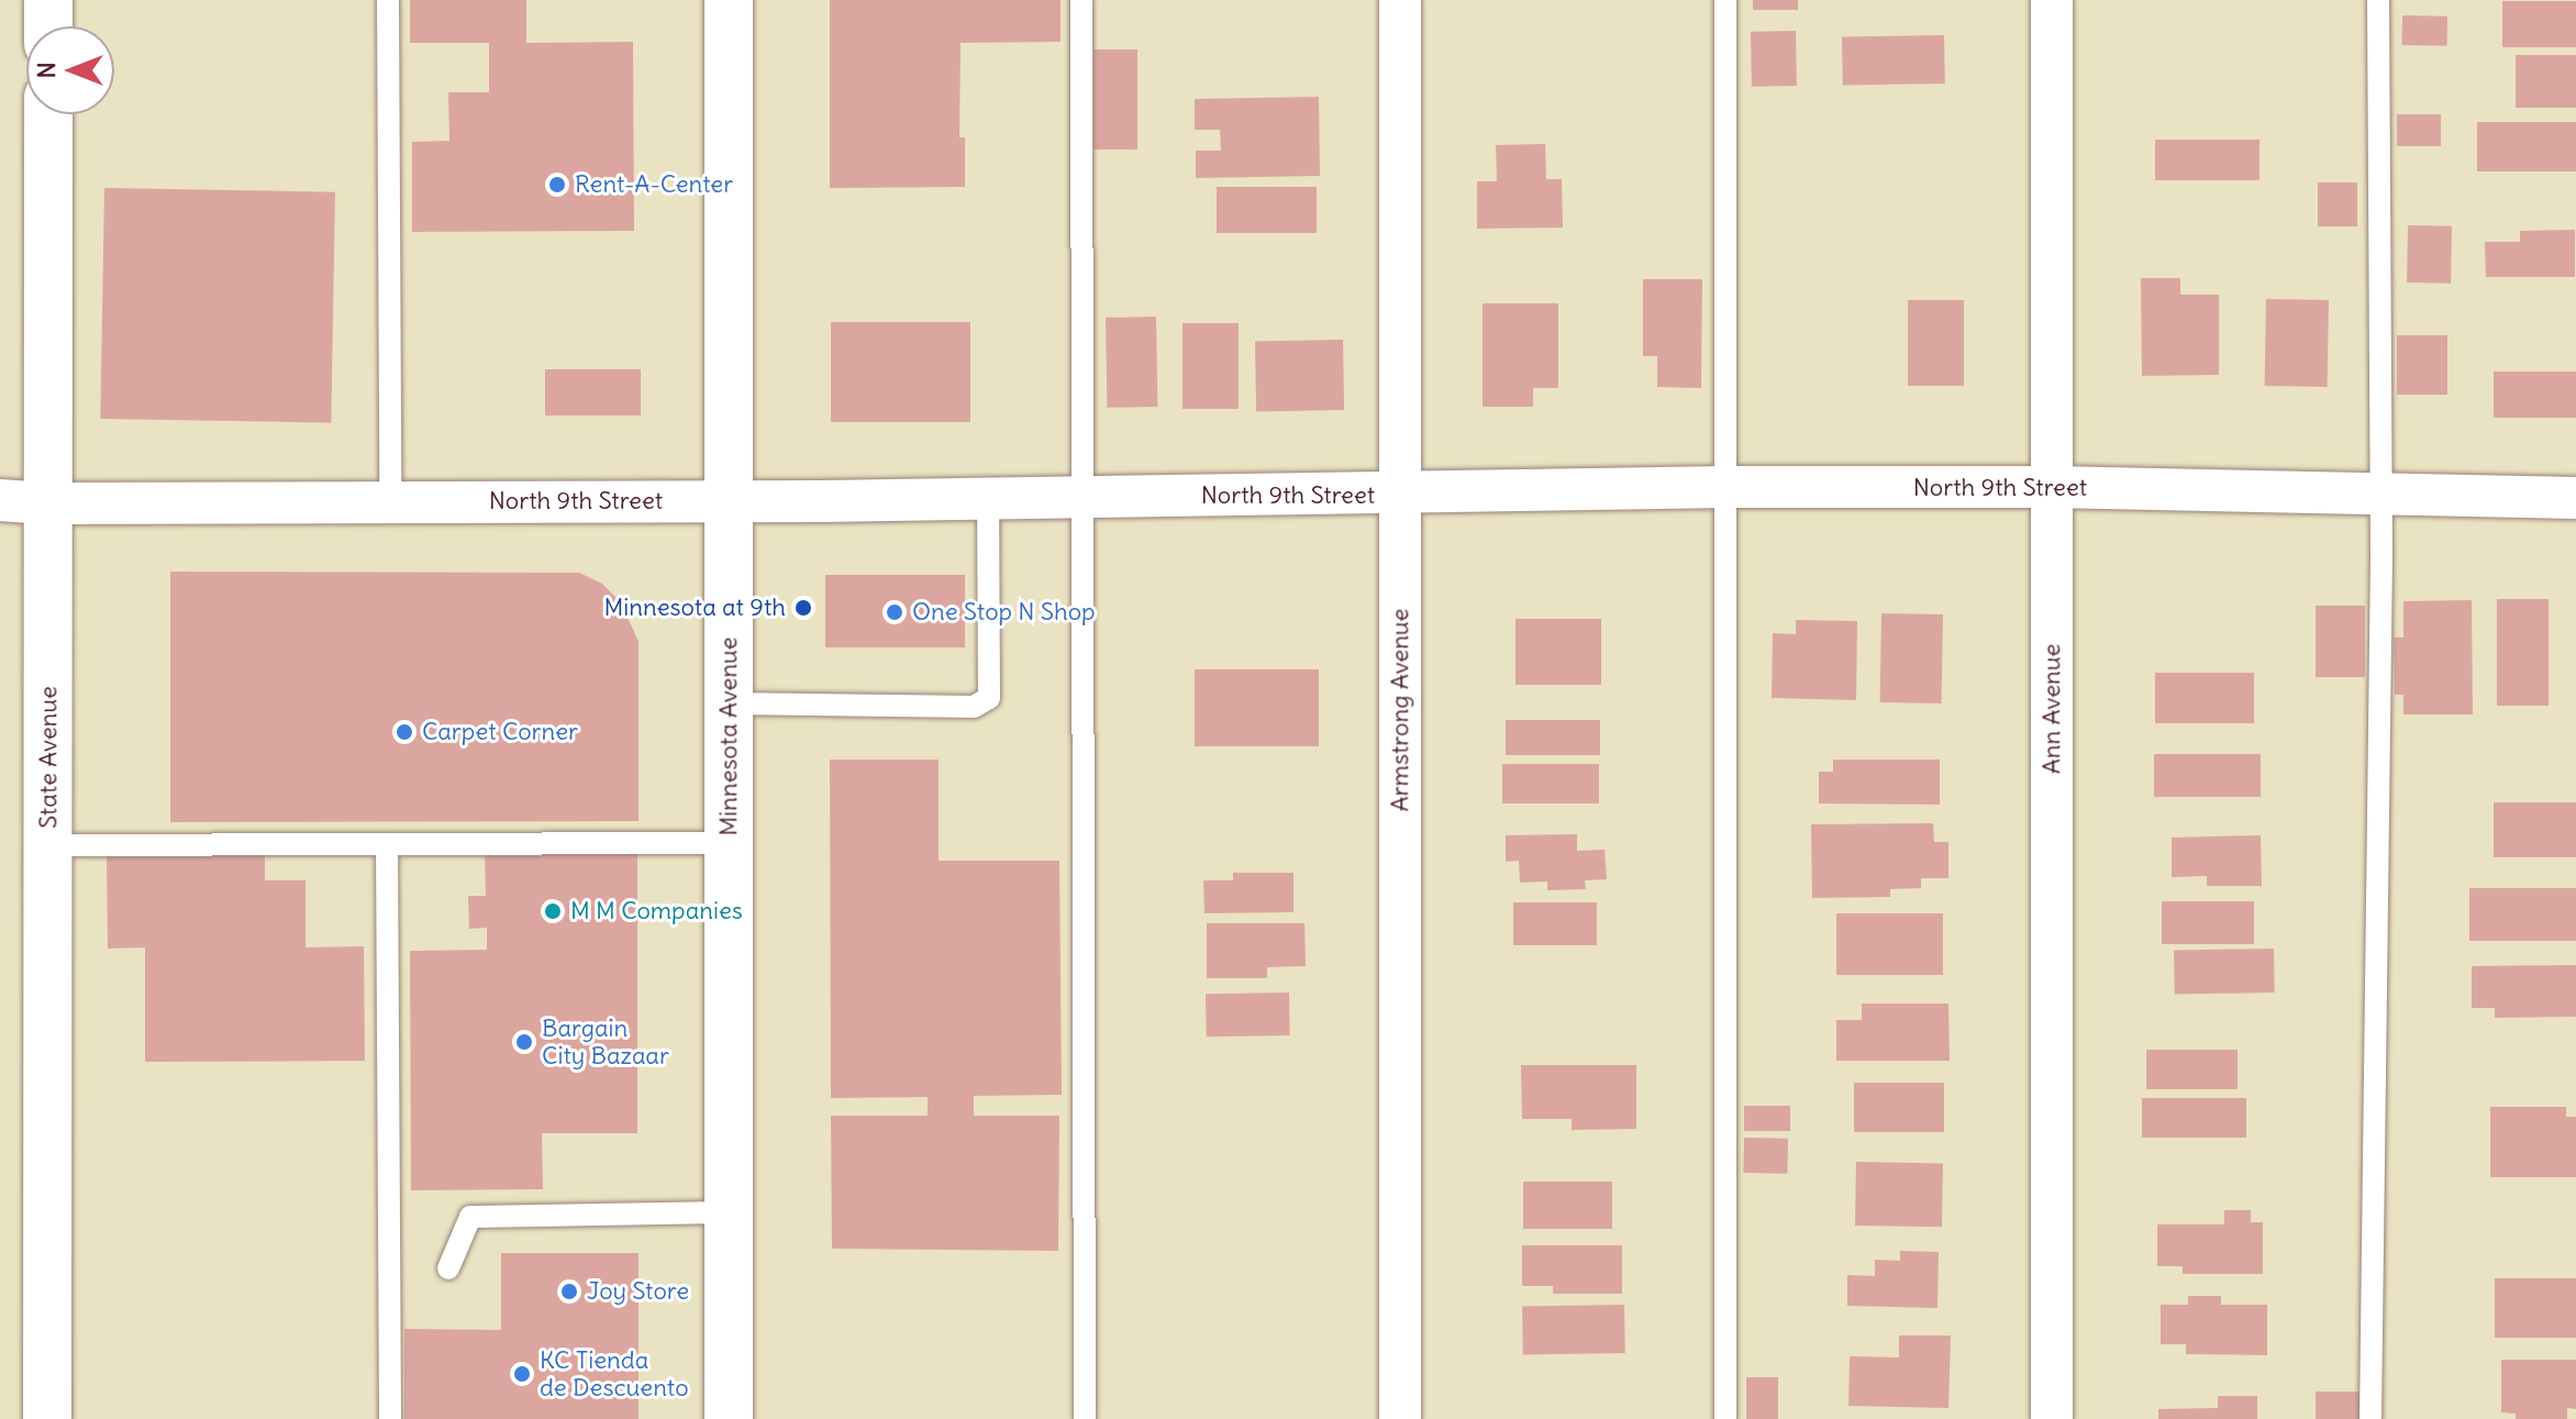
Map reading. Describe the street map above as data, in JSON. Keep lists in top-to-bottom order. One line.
{"streets":{"main road":["Minnesota Avenue","State Avenue"],"street":["North 9th Street","Ann Avenue","Armstrong Avenue"]},"crossings":[["North 9th Street","Ann Avenue"],["North 9th Street","Armstrong Avenue"],["North 9th Street","Minnesota Avenue"],["North 9th Street","State Avenue"]],"places":["Rent-A-Center","Minnesota at 9th","One Stop N Shop","Carpet Corner","M M Companies","Bargain City Bazaar","Joy Store","KC Tienda de Descuento"],"north":"left"}
